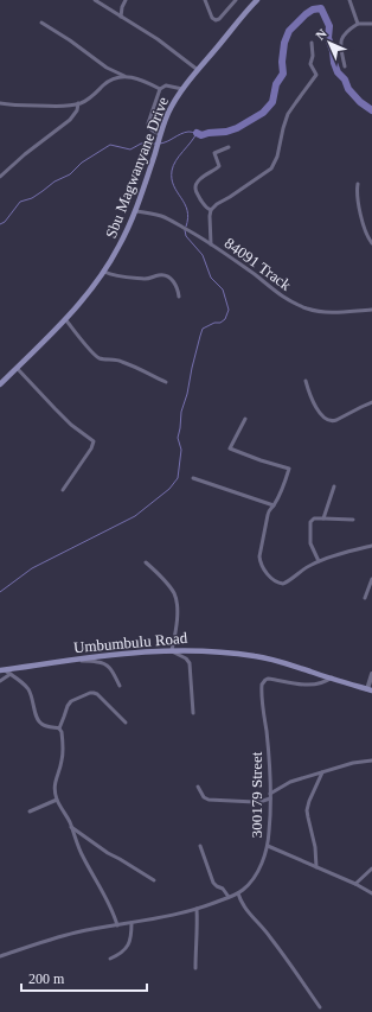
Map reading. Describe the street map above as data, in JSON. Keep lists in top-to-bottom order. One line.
{"streets":{"main road":["Sbu Magwanyane Drive","Umbumbulu Road"],"street":["84091 Track","300179 Street"]},"crossings":[["Sbu Magwanyane Drive","84091 Track"],["Umbumbulu Road","300179 Street"]],"scale_bar":"200 m","north":"top left"}
